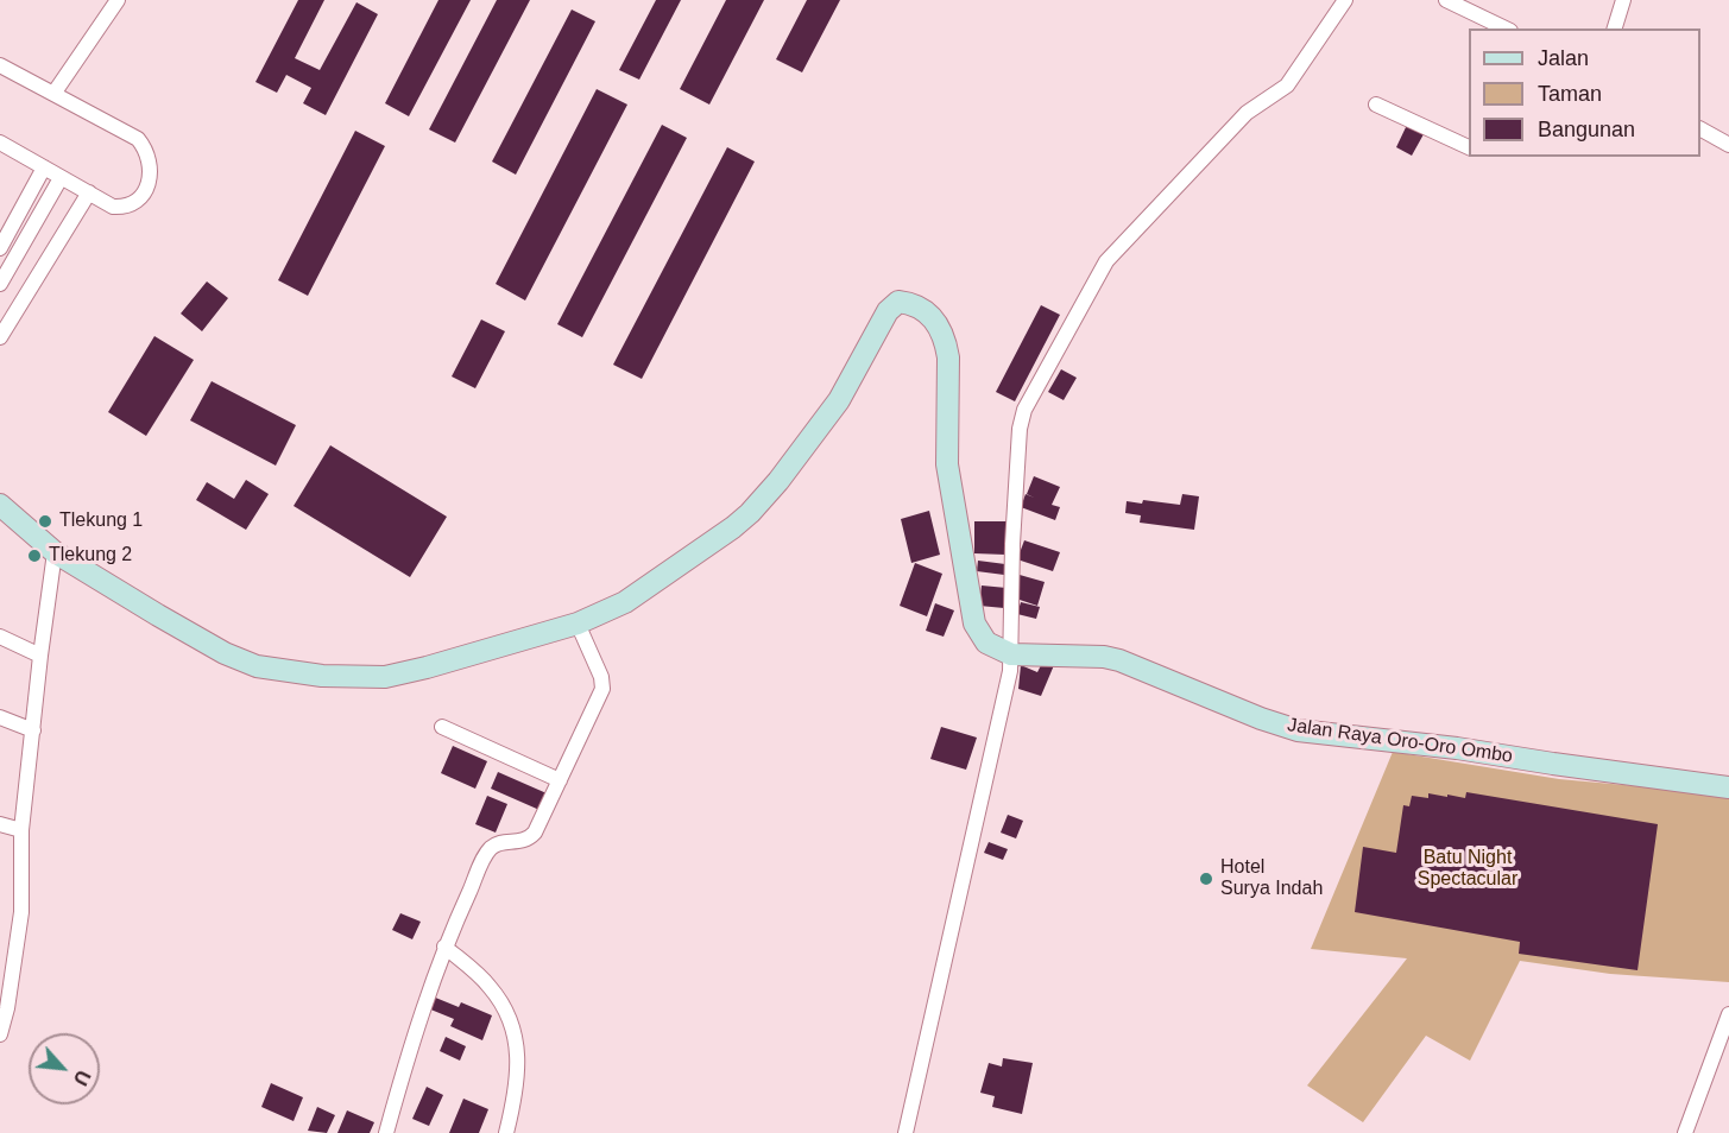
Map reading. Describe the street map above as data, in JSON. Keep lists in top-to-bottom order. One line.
{"streets":{"main road":["Jalan Raya Oro-Oro Ombo"]},"parks":["Batu Night Spectacular"],"places":["Tlekung 1","Tlekung 2","Hotel Surya Indah"],"legend":["Jalan","Taman","Bangunan"],"north":"bottom right"}
